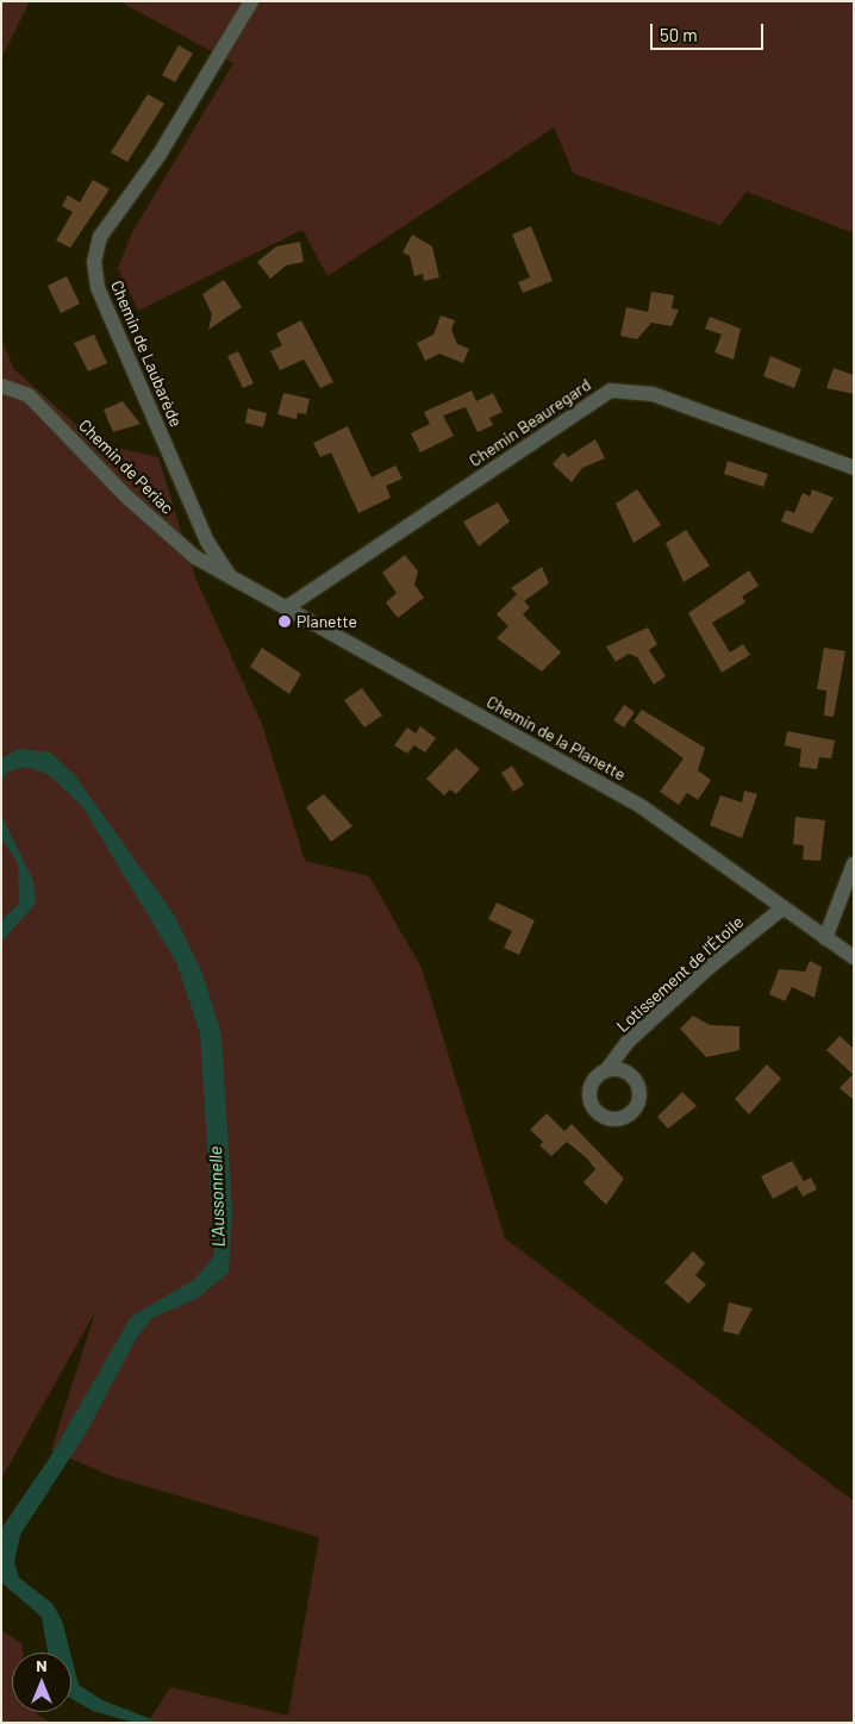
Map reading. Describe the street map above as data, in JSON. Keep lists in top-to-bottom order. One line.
{"streets":{"street":["Chemin de Laubarède","Chemin Beauregard","Chemin de Periac","Chemin de la Planette","Lotissement de l'Étoile"]},"crossings":[["Chemin de Laubarède","Chemin de Periac"],["Chemin de Laubarède","Chemin de la Planette"],["Chemin Beauregard","Chemin de la Planette"],["Chemin de Periac","Chemin de la Planette"],["Chemin de la Planette","Lotissement de l'Étoile"]],"water":["L'Aussonnelle"],"places":["Planette"],"scale_bar":"50 m","north":"top"}
